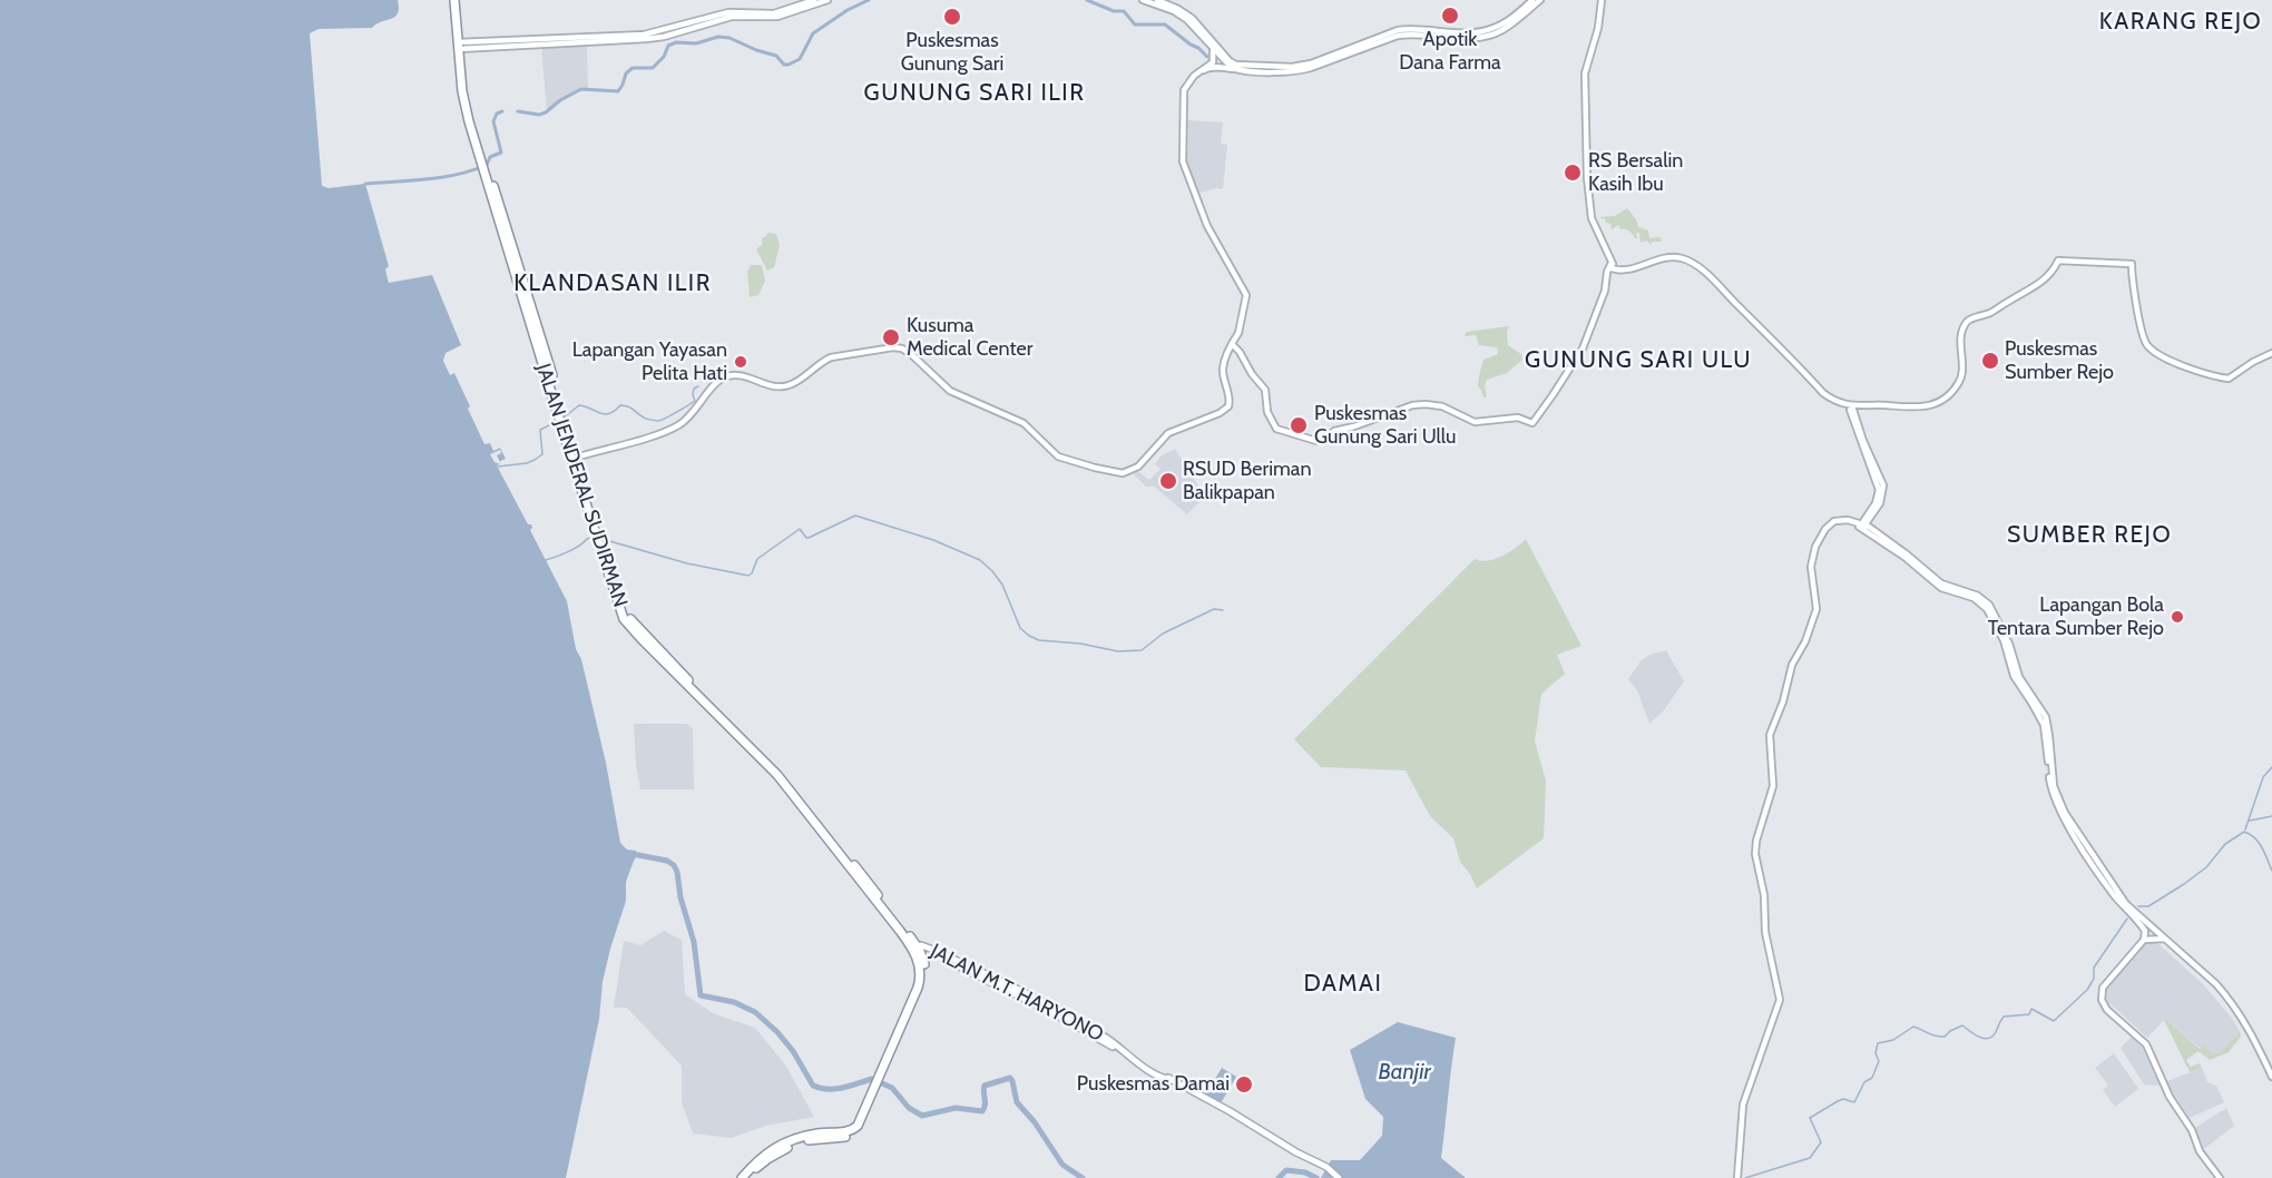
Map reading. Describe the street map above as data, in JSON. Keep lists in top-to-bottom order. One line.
{"streets":{"highway":["JALAN JENDERAL SUDIRMAN"],"main road":["JALAN M.T. HARYONO"]},"crossings":[["JALAN JENDERAL SUDIRMAN","JALAN M.T. HARYONO"]],"districts":["KARANG REJO","GUNUNG SARI ILIR","KLANDASAN ILIR","GUNUNG SARI ULU","SUMBER REJO","DAMAI"],"water":["Banjir"],"places":["Apotik Dana Farma","Puskesmas Gunung Sari","RS Bersalin Kasih Ibu","Kusuma Medical Center","Puskesmas Sumber Rejo","Lapangan Yayasan Pelita Hati","Puskesmas Gunung Sari Ullu","RSUD Beriman Balikpapan","Lapangan Bola Tentara Sumber Rejo","Puskesmas Damai"]}
